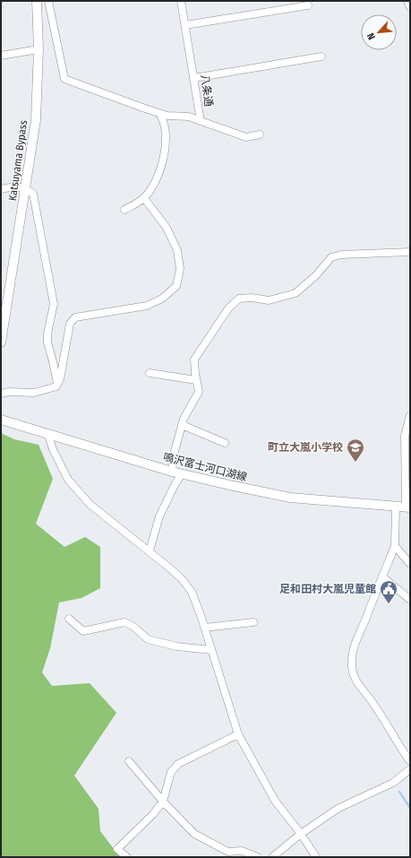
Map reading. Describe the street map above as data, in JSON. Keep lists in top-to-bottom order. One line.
{"streets":{"main road":["Katsuyama Bypass","鳴沢富士河口湖線"],"street":["八条通"]},"places":{"school or university":["町立大嵐小学校"],"public building":["足和田村大嵐児童館"]},"north":"bottom left"}
